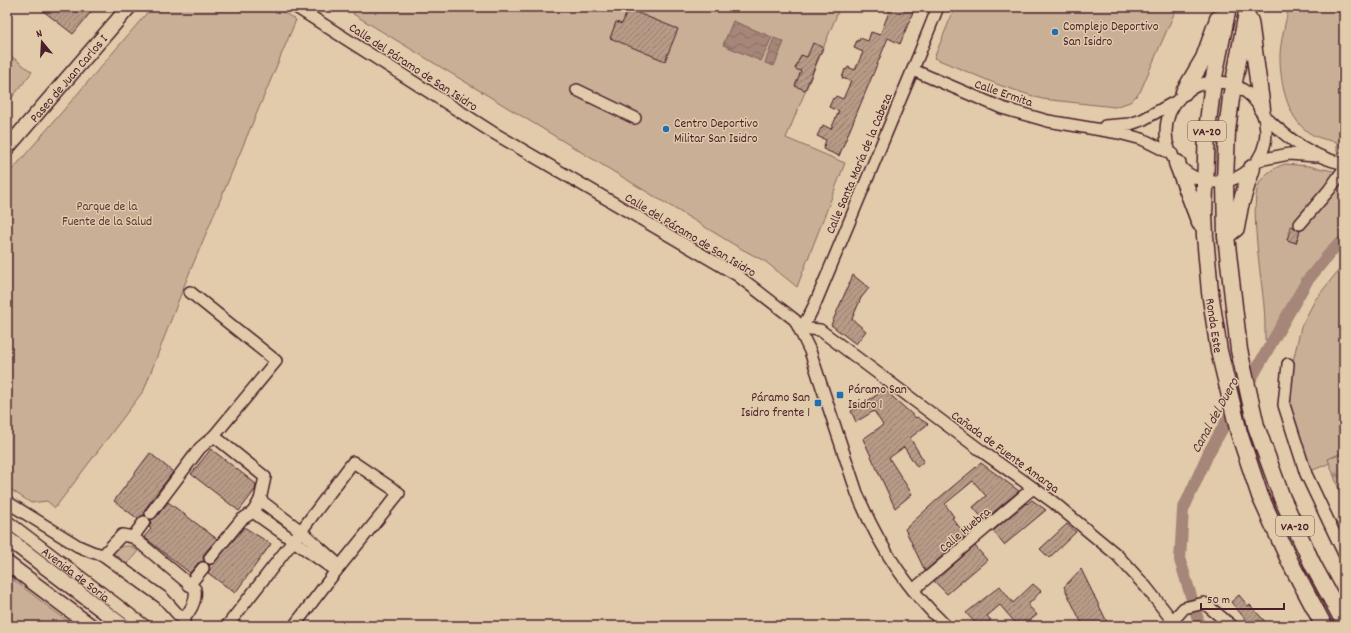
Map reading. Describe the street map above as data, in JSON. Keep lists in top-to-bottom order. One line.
{"streets":{"highway":["VA-20","Ronda Este"],"main road":["Paseo de Juan Carlos I","Avenida de Soria"],"street":["Calle del Páramo de San Isidro","Calle Ermita","Calle Santa María de la Cabeza","Cañada de Fuente Amarga","Calle Huebra"]},"crossings":[["Calle del Páramo de San Isidro","Calle Santa María de la Cabeza"],["Calle del Páramo de San Isidro","Cañada de Fuente Amarga"],["Calle del Páramo de San Isidro","Calle Huebra"],["Calle Ermita","Calle Santa María de la Cabeza"],["Calle Ermita","Ronda Este"],["Calle Santa María de la Cabeza","Cañada de Fuente Amarga"],["Cañada de Fuente Amarga","Calle Huebra"]],"water":["Canal del Duero"],"parks":["Parque de la Fuente de la Salud"],"places":{"other":["Complejo Deportivo San Isidro","Centro Deportivo Militar San Isidro"],"transit":["Páramo San Isidro 1","Páramo San Isidro frente 1"]},"scale_bar":"50 m","north":"top"}
